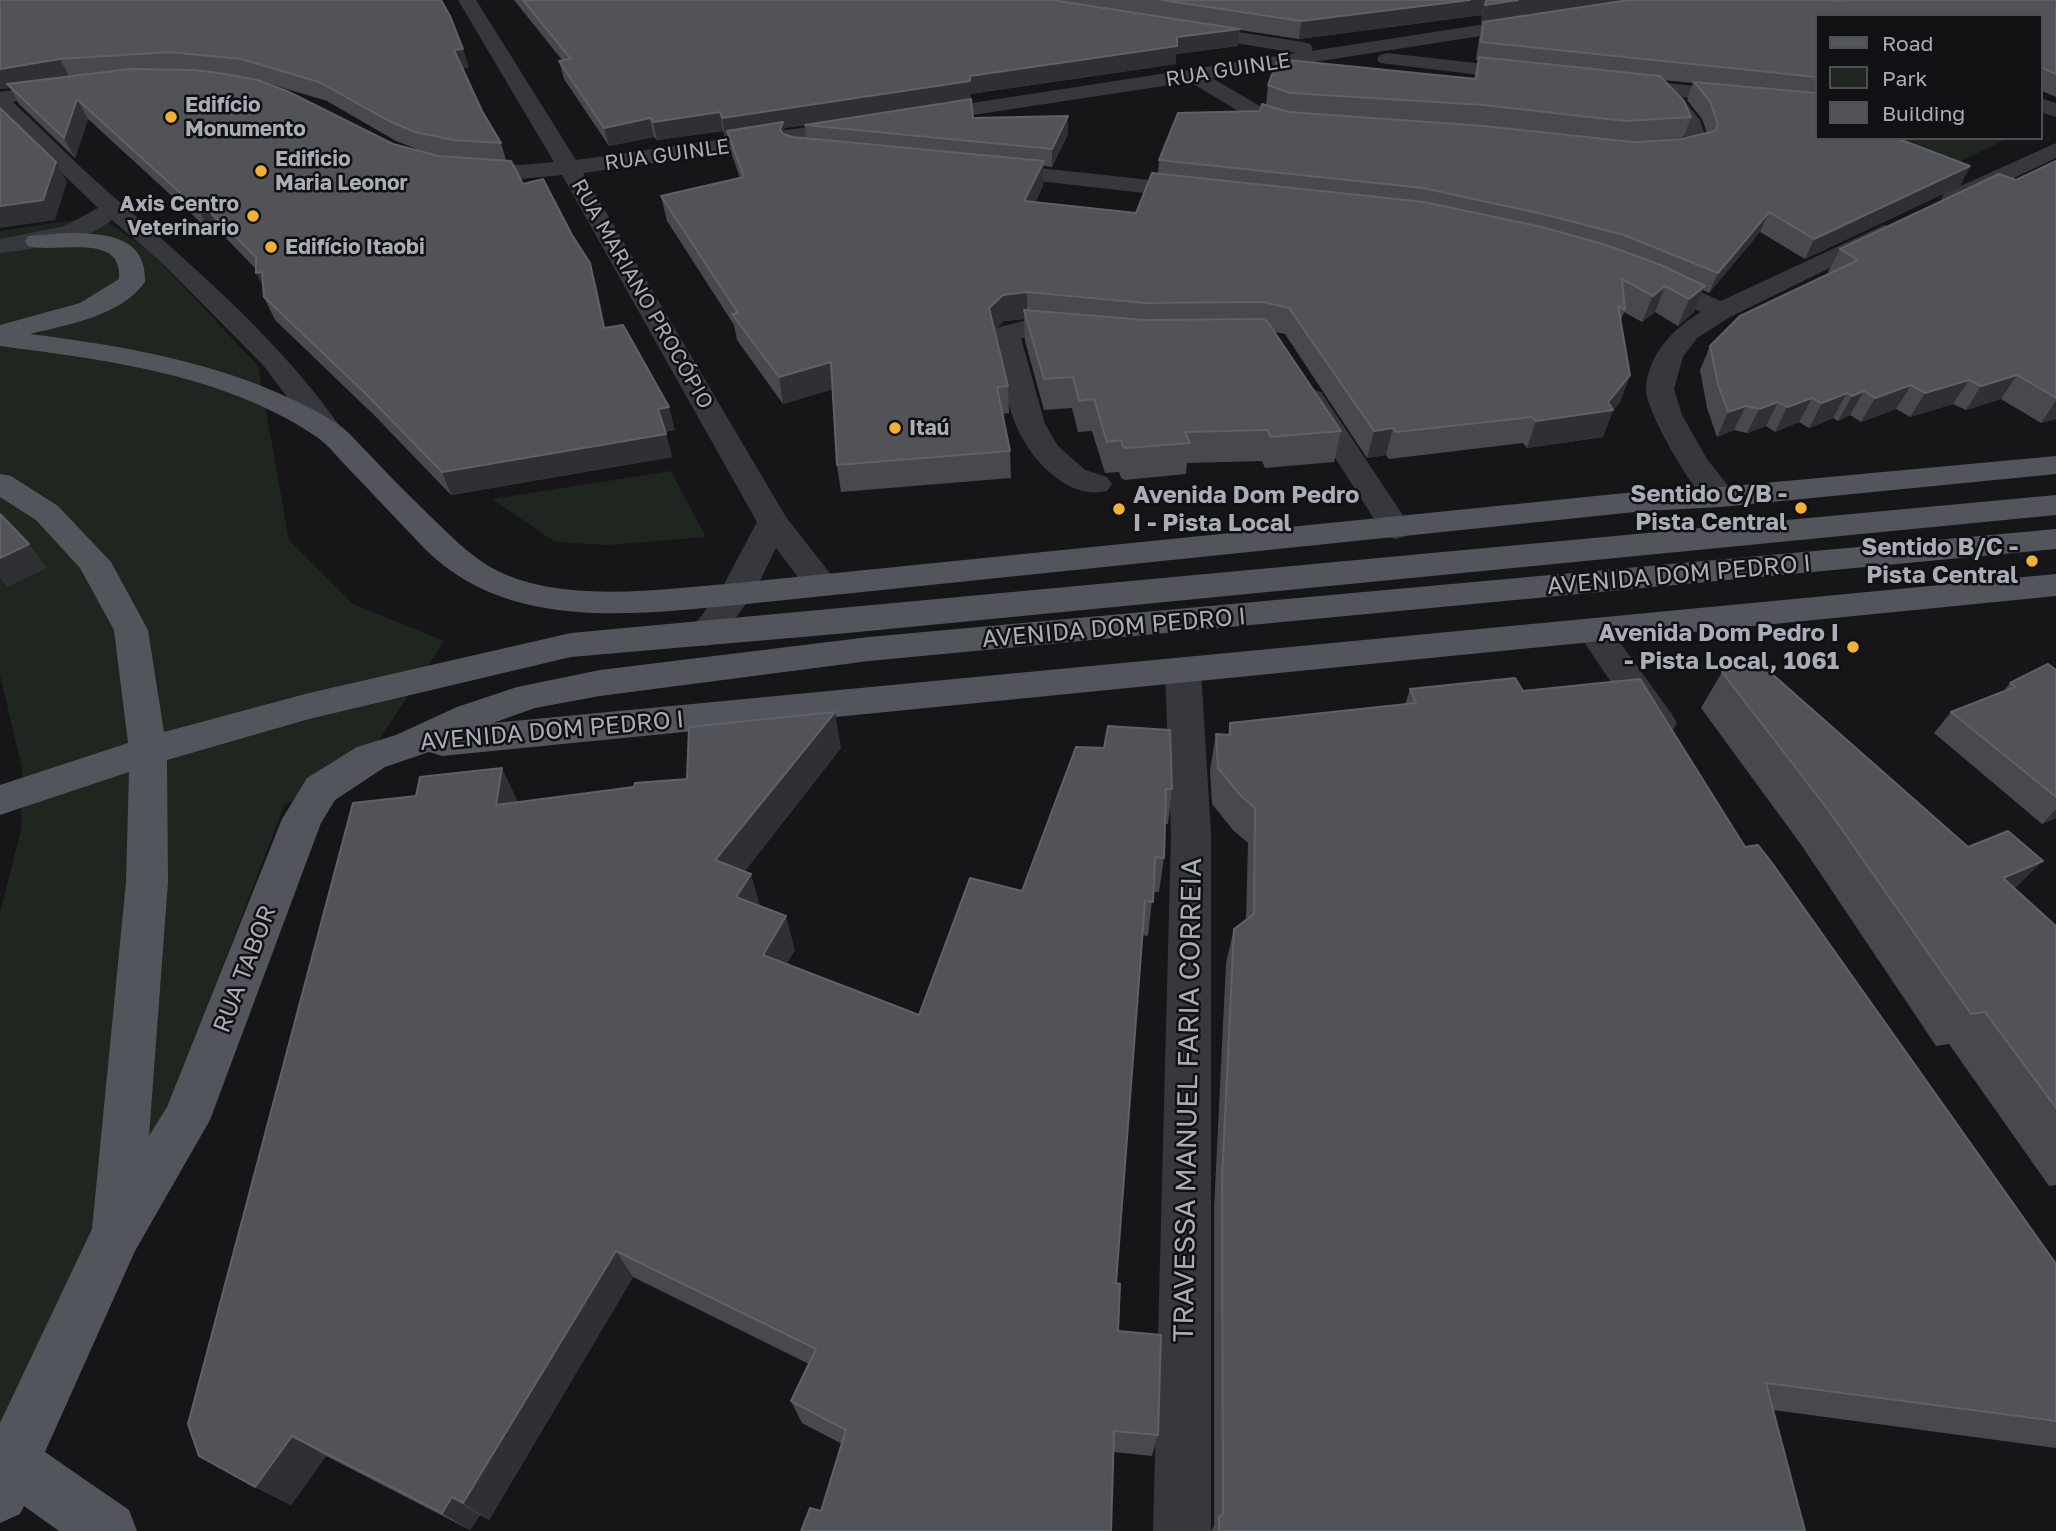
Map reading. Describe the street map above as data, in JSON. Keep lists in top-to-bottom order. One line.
{"streets":{"main road":["AVENIDA DOM PEDRO I","RUA TABOR"],"street":["RUA GUINLE","RUA MARIANO PROCÓPIO","TRAVESSA MANUEL FARIA CORREIA"]},"crossings":[["RUA GUINLE","RUA MARIANO PROCÓPIO"],["AVENIDA DOM PEDRO I","RUA TABOR"],["AVENIDA DOM PEDRO I","TRAVESSA MANUEL FARIA CORREIA"]],"places":["Edifício Monumento","Edificio Maria Leonor","Axis Centro Veterinario","Edifício Itaobi","Itaú","Sentido C/B - Pista Central","Avenida Dom Pedro I - Pista Local","Sentido B/C - Pista Central","Avenida Dom Pedro I - Pista Local, 1061"],"legend":["Road","Park","Building"]}
